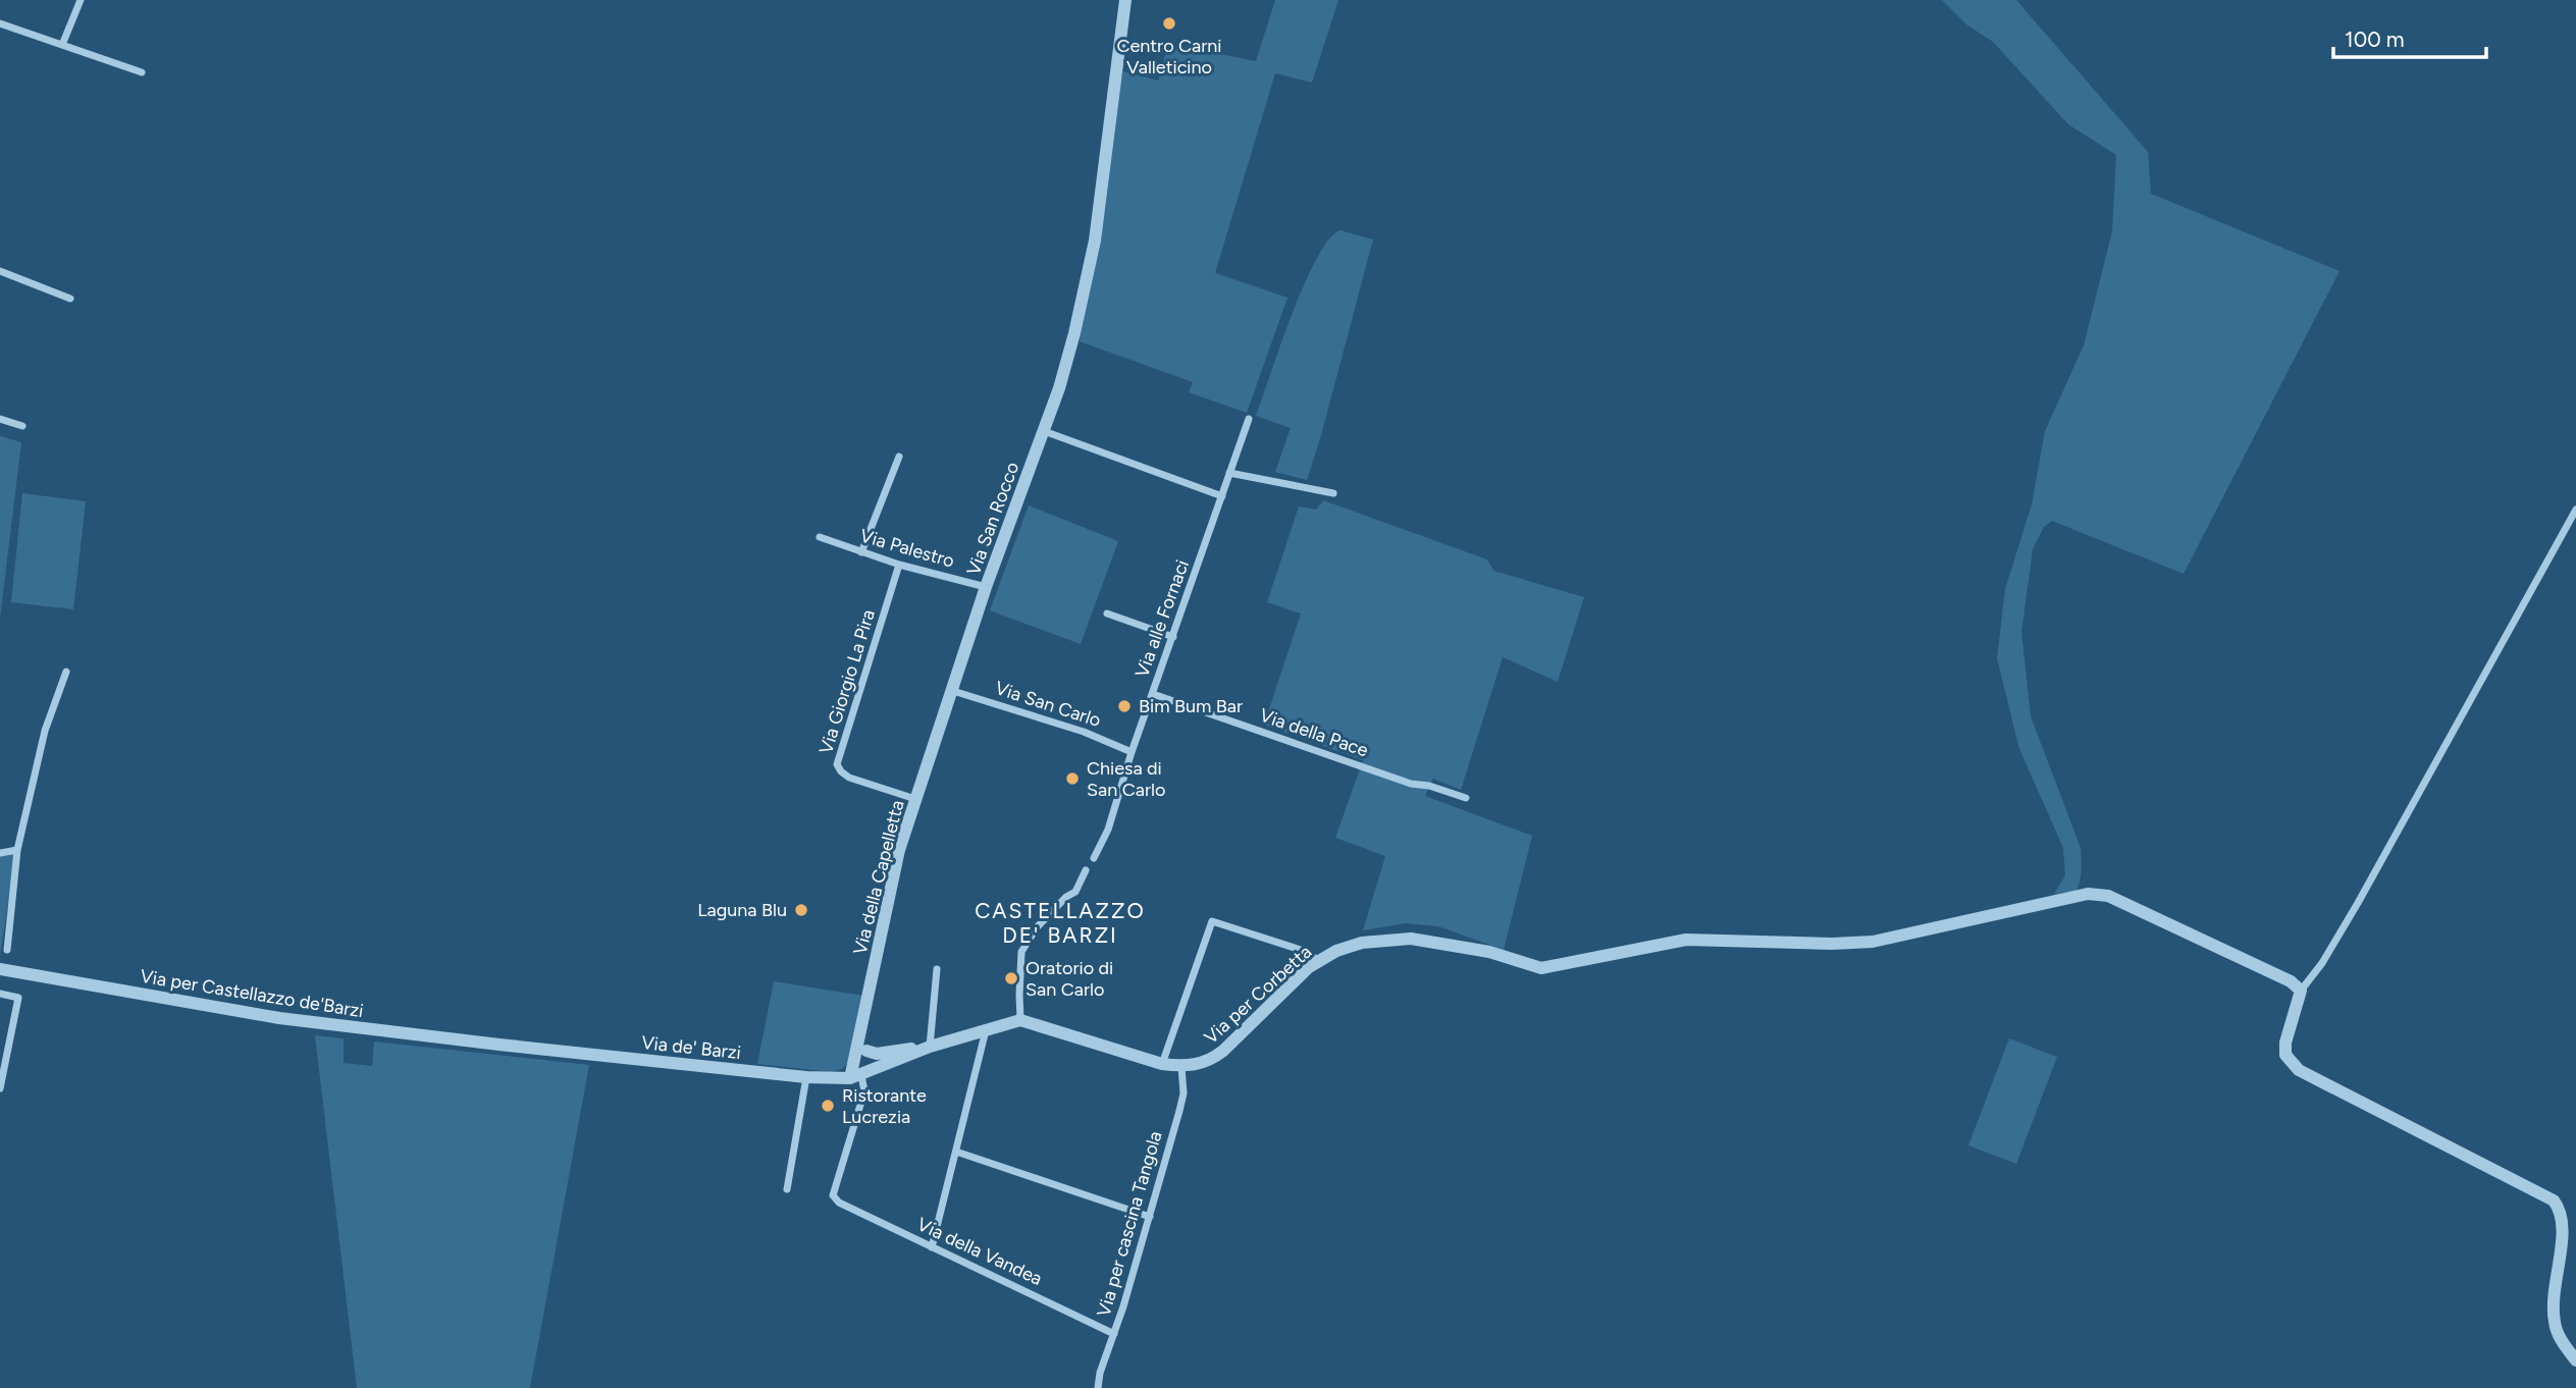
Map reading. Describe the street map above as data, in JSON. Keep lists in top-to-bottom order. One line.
{"streets":{"street":["Via San Rocco","Via Palestro","Via alle Fornaci","Via Giorgio La Pira","Via San Carlo","Via della Pace","Via della Capelletta","Via per Castellazzo de'Barzi","Via per Corbetta","Via de' Barzi","Via per cascina Tangola","Via della Vandea"]},"crossings":[["Via San Rocco","Via Palestro"],["Via San Rocco","Via San Carlo"],["Via San Rocco","Via della Capelletta"],["Via Palestro","Via Giorgio La Pira"],["Via alle Fornaci","Via San Carlo"],["Via alle Fornaci","Via della Pace"],["Via Giorgio La Pira","Via della Capelletta"],["Via San Carlo","Via della Capelletta"],["Via della Capelletta","Via de' Barzi"],["Via della Capelletta","Via della Vandea"],["Via per Castellazzo de'Barzi","Via de' Barzi"],["Via per Corbetta","Via per cascina Tangola"],["Via de' Barzi","Via della Vandea"],["Via per cascina Tangola","Via della Vandea"]],"districts":["CASTELLAZZO DE' BARZI"],"places":["Centro Carni Valleticino","Bim Bum Bar","Chiesa di San Carlo","Laguna Blu","Oratorio di San Carlo","Ristorante Lucrezia"],"scale_bar":"100 m"}
